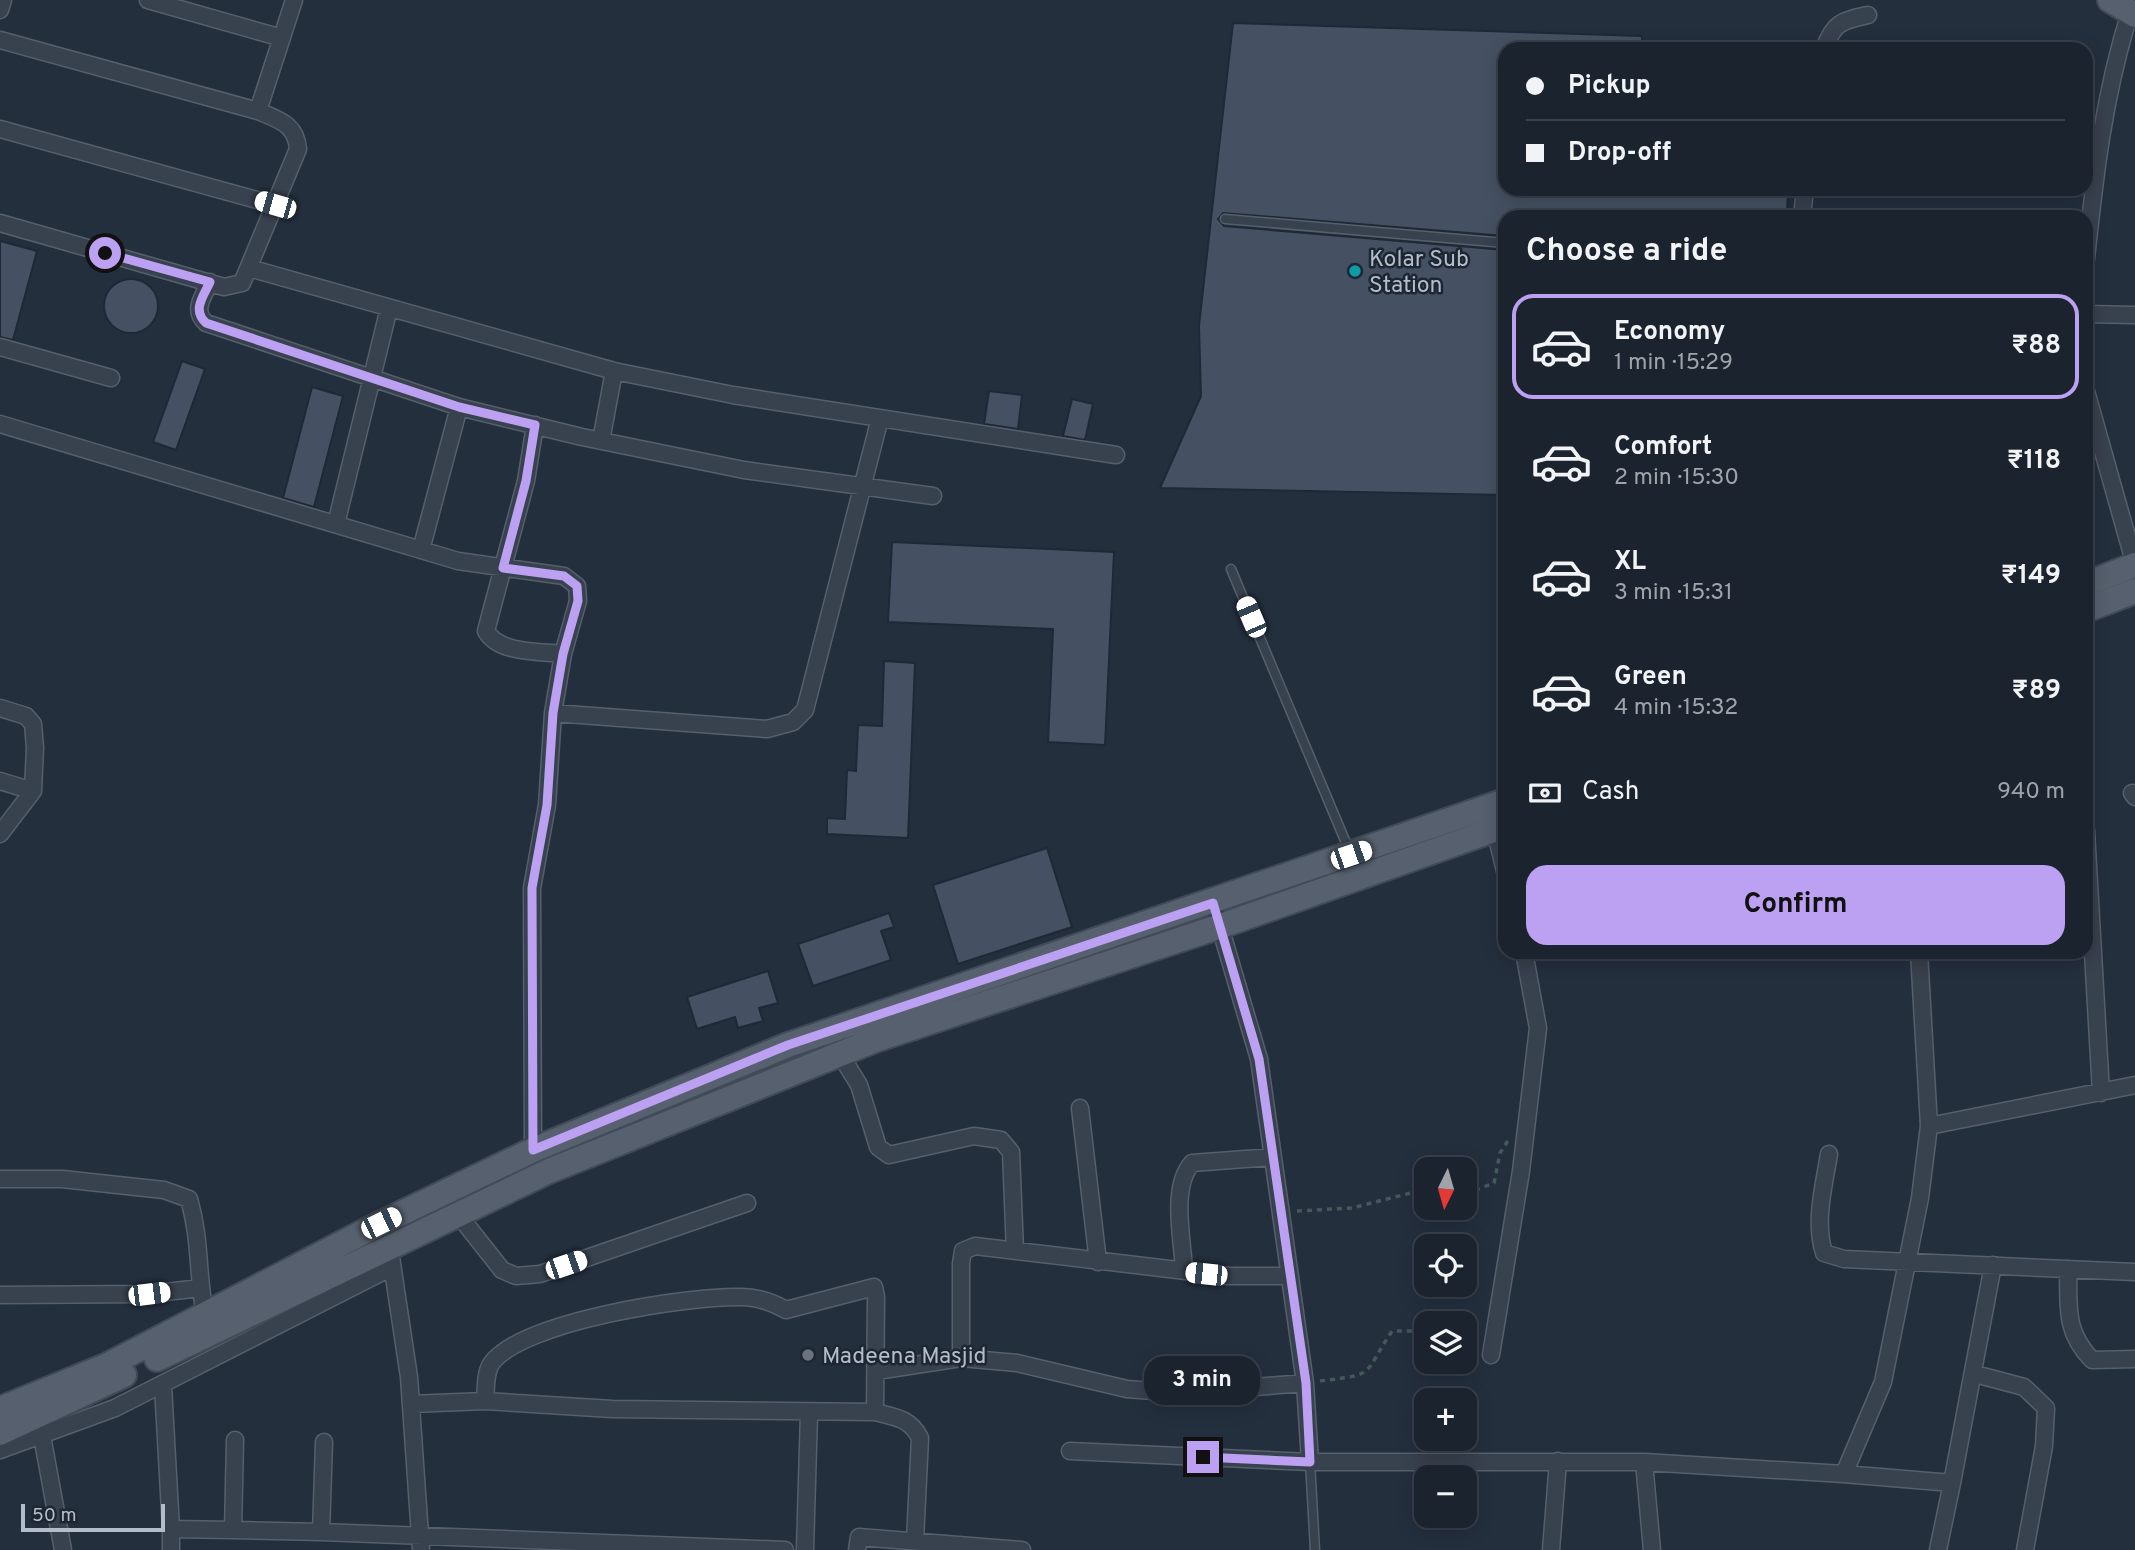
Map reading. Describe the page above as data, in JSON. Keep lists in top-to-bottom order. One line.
{"places":["Kolar Sub Station","Madeena Masjid"],"scale_bar":"50 m","north":"bottom","page":{"banner":["Pickup","Drop-off"],"heading":"Choose a ride","list":[{"name":"Economy","note":"1 min · 15:29","value":"₹88"},{"name":"Comfort","note":"2 min · 15:30","value":"₹118"},{"name":"XL","note":"3 min · 15:31","value":"₹149"},{"name":"Green","note":"4 min · 15:32","value":"₹89"}],"pay":["Cash","940 m"],"buttons":"Confirm","map_buttons":["+","−"],"bubble":"3 min","scale":"50 m"}}
